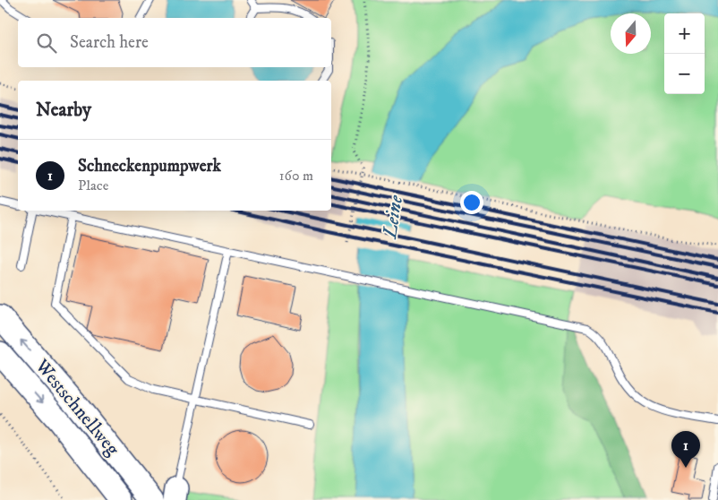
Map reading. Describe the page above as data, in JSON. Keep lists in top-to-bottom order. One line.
{"streets":{"highway":["Westschnellweg"]},"water":["Leine"],"north":"bottom","page":{"map_buttons":["+","−"],"search":"Search here","heading":"Nearby","list":[{"mark":"1","name":"Schneckenpumpwerk","note":"Place","value":"160 m"}],"pins":"1"}}
